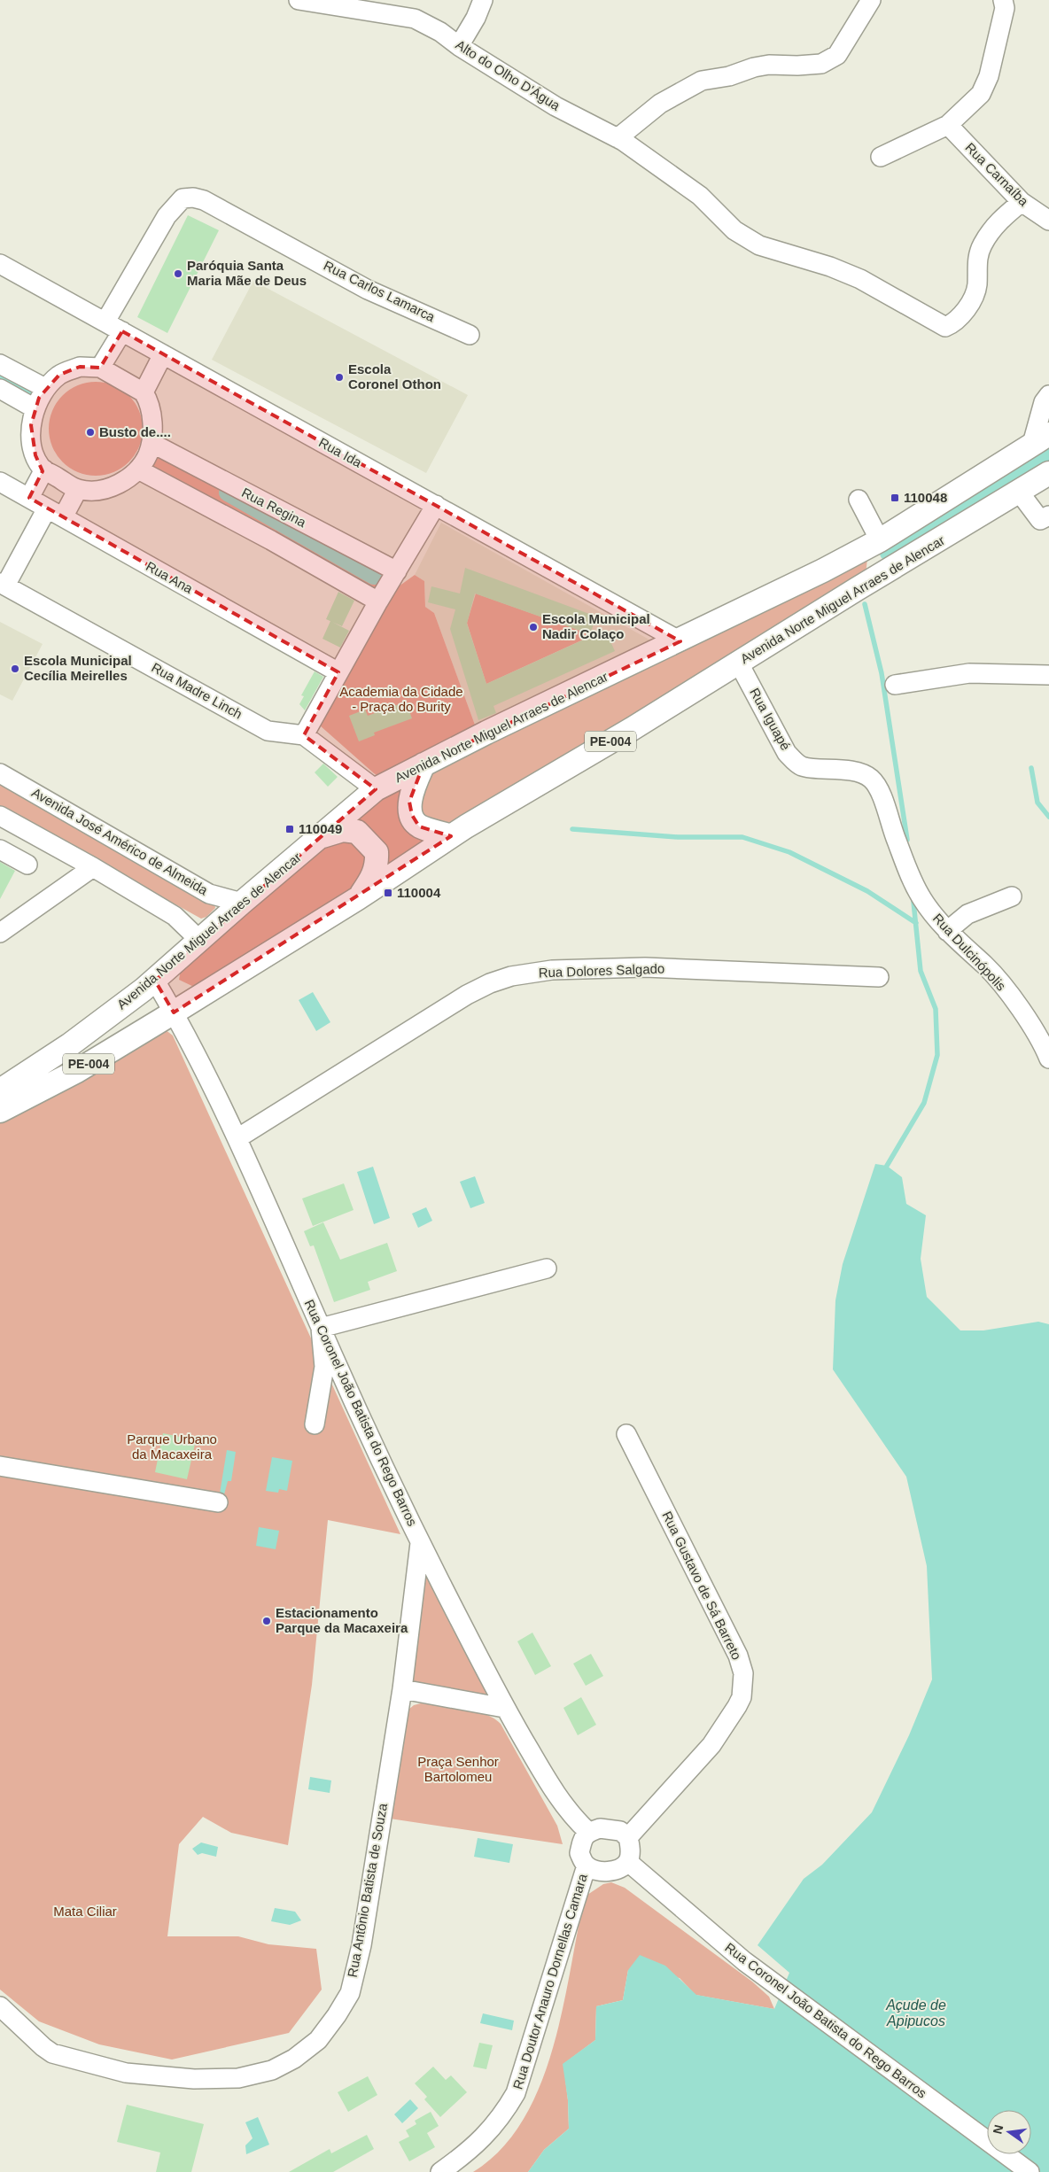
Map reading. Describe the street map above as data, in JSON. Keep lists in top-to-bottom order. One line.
{"streets":{"main road":["Avenida Norte Miguel Arraes de Alencar","PE-004"],"street":["Alto do Olho D'Água","Rua Carnaíba","Rua Carlos Lamarca","Rua Ida","Rua Regina","Rua Ana","Rua Madre Linch","Rua Iguapé","Avenida José Américo de Almeida","Rua Dulcinópolis","Rua Dolores Salgado","Rua Coronel João Batista do Rego Barros","Rua Gustavo de Sá Barreto","Rua Antônio Batista de Souza","Rua Doutor Anauro Dornellas Camara"]},"crossings":[["Alto do Olho D'Água","Rua Carnaíba"],["Rua Carlos Lamarca","Rua Ida"],["Rua Ida","Avenida Norte Miguel Arraes de Alencar"],["Avenida Norte Miguel Arraes de Alencar","Rua Iguapé"],["Avenida Norte Miguel Arraes de Alencar","Avenida José Américo de Almeida"],["Avenida Norte Miguel Arraes de Alencar","Rua Coronel João Batista do Rego Barros"],["Rua Iguapé","Rua Dulcinópolis"],["Rua Dolores Salgado","Rua Coronel João Batista do Rego Barros"],["Rua Coronel João Batista do Rego Barros","Rua Gustavo de Sá Barreto"],["Rua Coronel João Batista do Rego Barros","Rua Antônio Batista de Souza"],["Rua Coronel João Batista do Rego Barros","Rua Doutor Anauro Dornellas Camara"],["Rua Gustavo de Sá Barreto","Rua Doutor Anauro Dornellas Camara"]],"water":["Açude de Apipucos"],"parks":["Academia da Cidade - Praça do Burity","Parque Urbano da Macaxeira","Praça Senhor Bartolomeu","Mata Ciliar"],"places":{"other":["Paróquia Santa Maria Mãe de Deus","Escola Coronel Othon","Busto de....","Escola Municipal Nadir Colaço","Escola Municipal Cecília Meirelles","Estacionamento Parque da Macaxeira"],"transit":["110048","110049","110004"]},"north":"left"}
